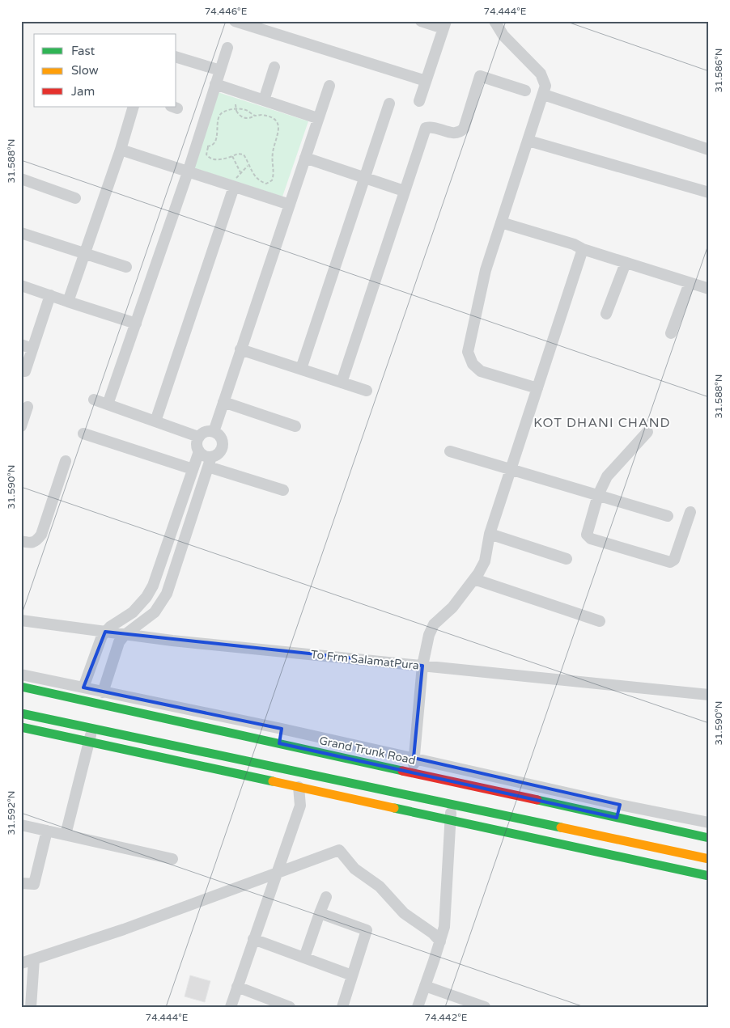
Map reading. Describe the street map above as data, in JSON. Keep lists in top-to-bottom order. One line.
{"streets":{"main road":["Grand Trunk Road"],"street":["To Frm SalamatPura"]},"districts":["KOT DHANI CHAND"],"legend":["Fast","Slow","Jam"],"coordinates":["74.446°E","74.444°E","31.586°N","31.588°N","31.590°N","31.592°N","74.442°E"]}
